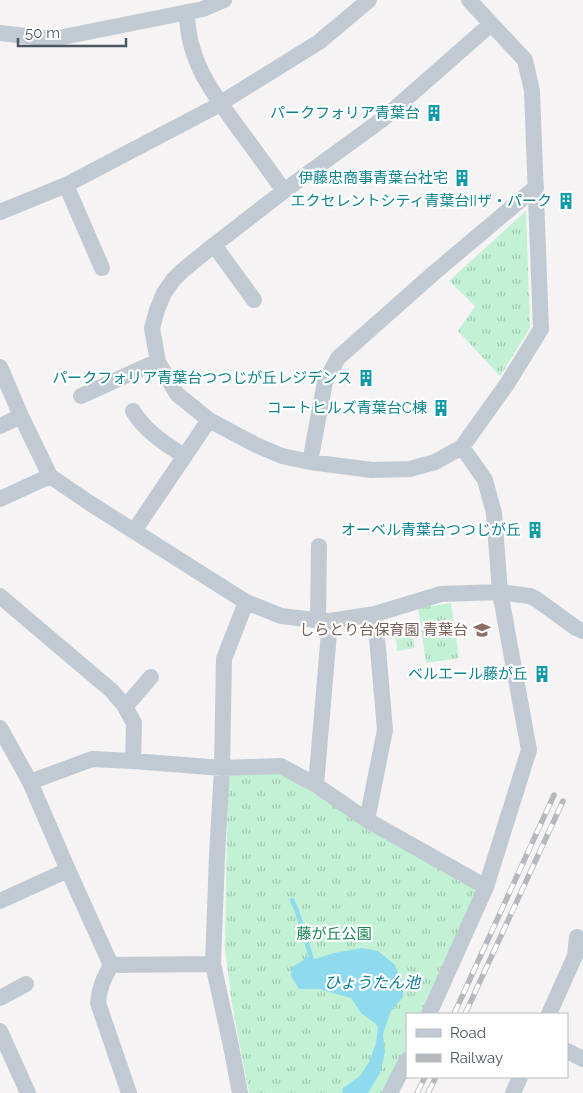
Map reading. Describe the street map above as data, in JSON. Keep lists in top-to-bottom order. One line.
{"water":["ひょうたん池"],"parks":["藤が丘公園"],"places":{"building":["パークフォリア青葉台","伊藤忠商事青葉台社宅","エクセレントシティ青葉台IIザ・パーク","パークフォリア青葉台つつじが丘レジデンス","コートヒルズ青葉台C棟","オーベル青葉台つつじが丘","ベルエール藤が丘"],"school or university":["しらとり台保育園 青葉台"]},"legend":["Road","Railway"],"scale_bar":"50 m"}
